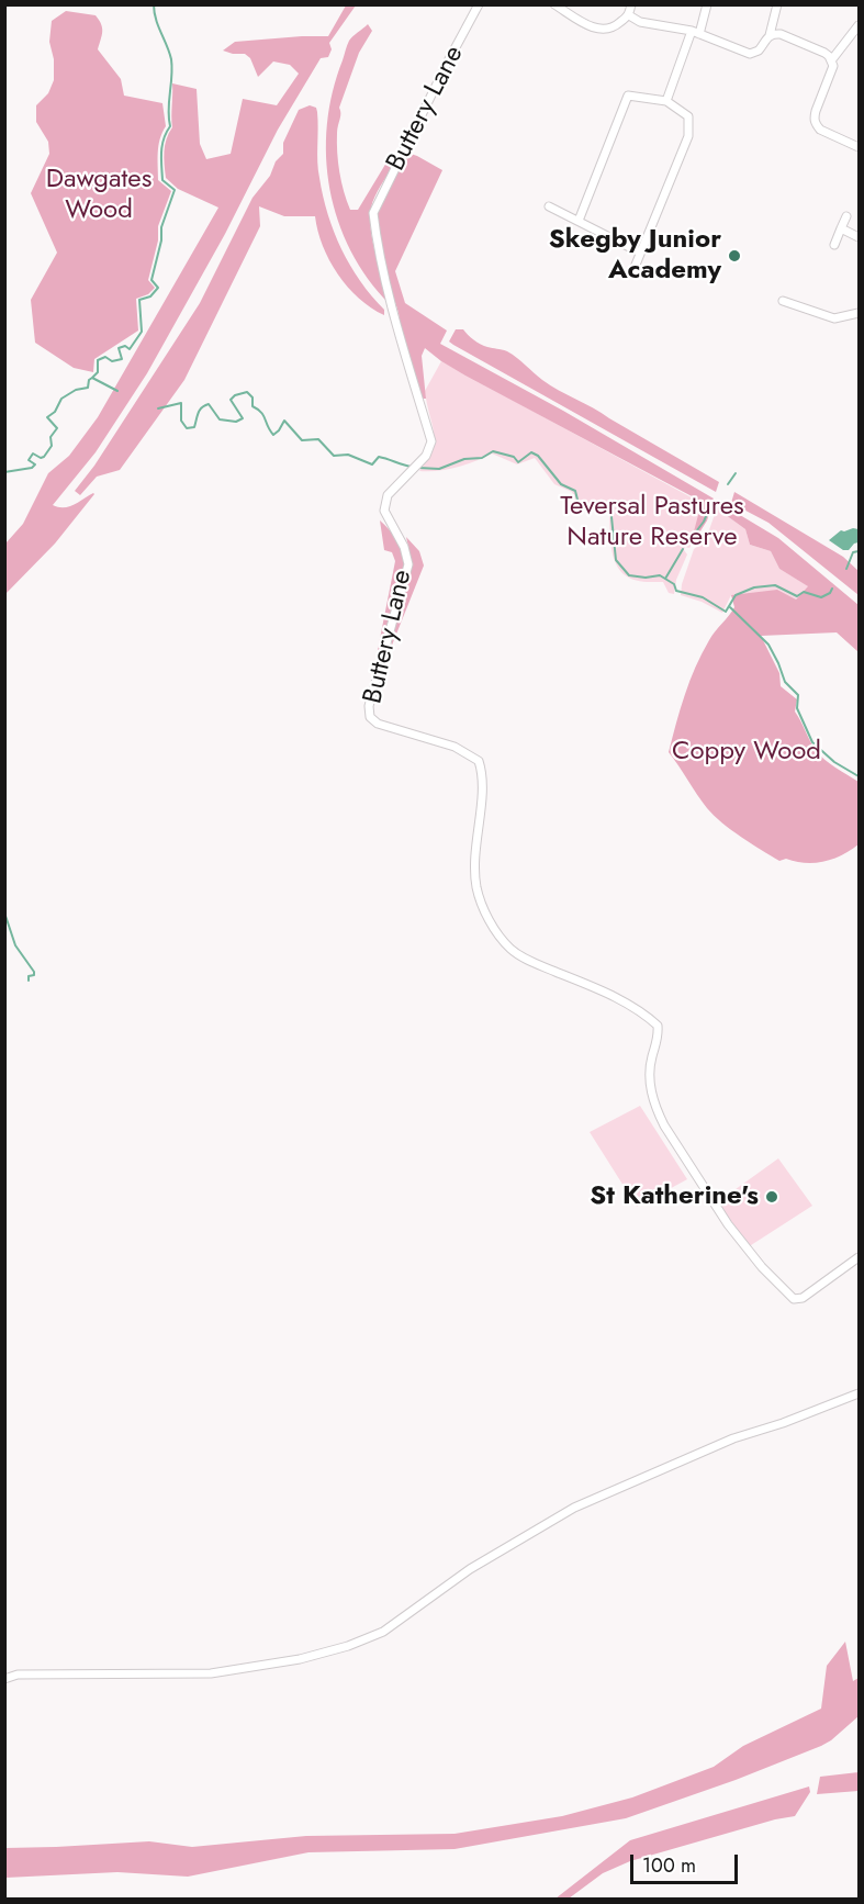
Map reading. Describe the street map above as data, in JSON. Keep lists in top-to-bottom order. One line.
{"streets":{"street":["Buttery Lane"]},"parks":["Dawgates Wood","Teversal Pastures Nature Reserve","Coppy Wood"],"places":["Skegby Junior Academy","St Katherine's"],"scale_bar":"100 m"}
